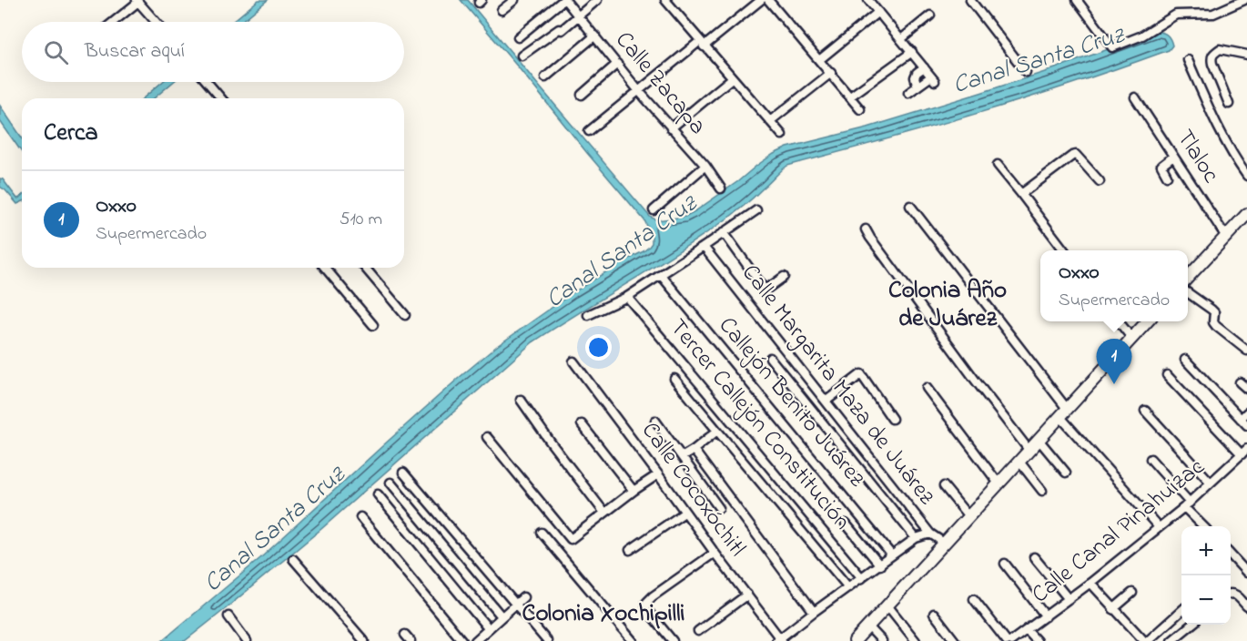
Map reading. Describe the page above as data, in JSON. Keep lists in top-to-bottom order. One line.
{"streets":{"street":["Calle Zacapa","Tlaloc","Calle Margarita Maza de Juárez","Callejón Benito Juárez","Tercer Callejón Constitución","Calle Cocoxóchitl","Calle Canal Pinahuizac"]},"districts":["Colonia Año de Juárez","Colonia Xochipilli"],"water":["Canal Santa Cruz"],"page":{"search":"Buscar aquí","heading":"Cerca","list":[{"mark":"1","name":"Oxxo","note":"Supermercado","value":"510 m"}],"popup":["Oxxo","Supermercado"],"pins":"1","map_buttons":["+","−"]}}
